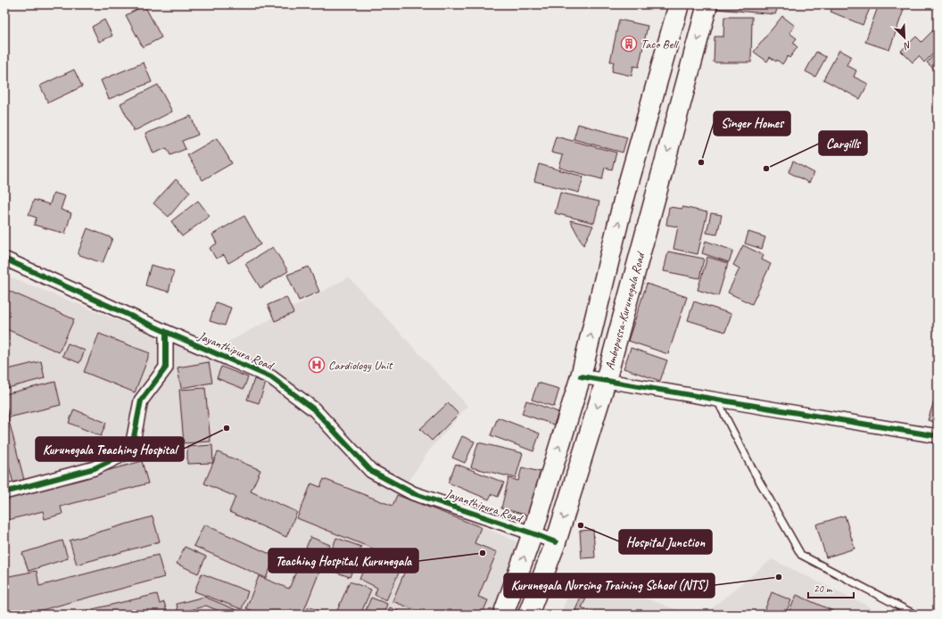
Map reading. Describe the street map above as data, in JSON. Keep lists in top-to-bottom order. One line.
{"streets":{"highway":["Ambepussa-Kurunegala Road"],"street":["Jayanthipura Road"]},"crossings":[["Ambepussa-Kurunegala Road","Jayanthipura Road"]],"places":{"building":["Taco Bell"],"other":["Singer Homes","Cargills","Kurunegala Teaching Hospital","Hospital Junction","Teaching Hospital, Kurunegala","Kurunegala Nursing Training School (NTS)"],"hospital":["Cardiology Unit"]},"scale_bar":"20 m","north":"bottom right"}
